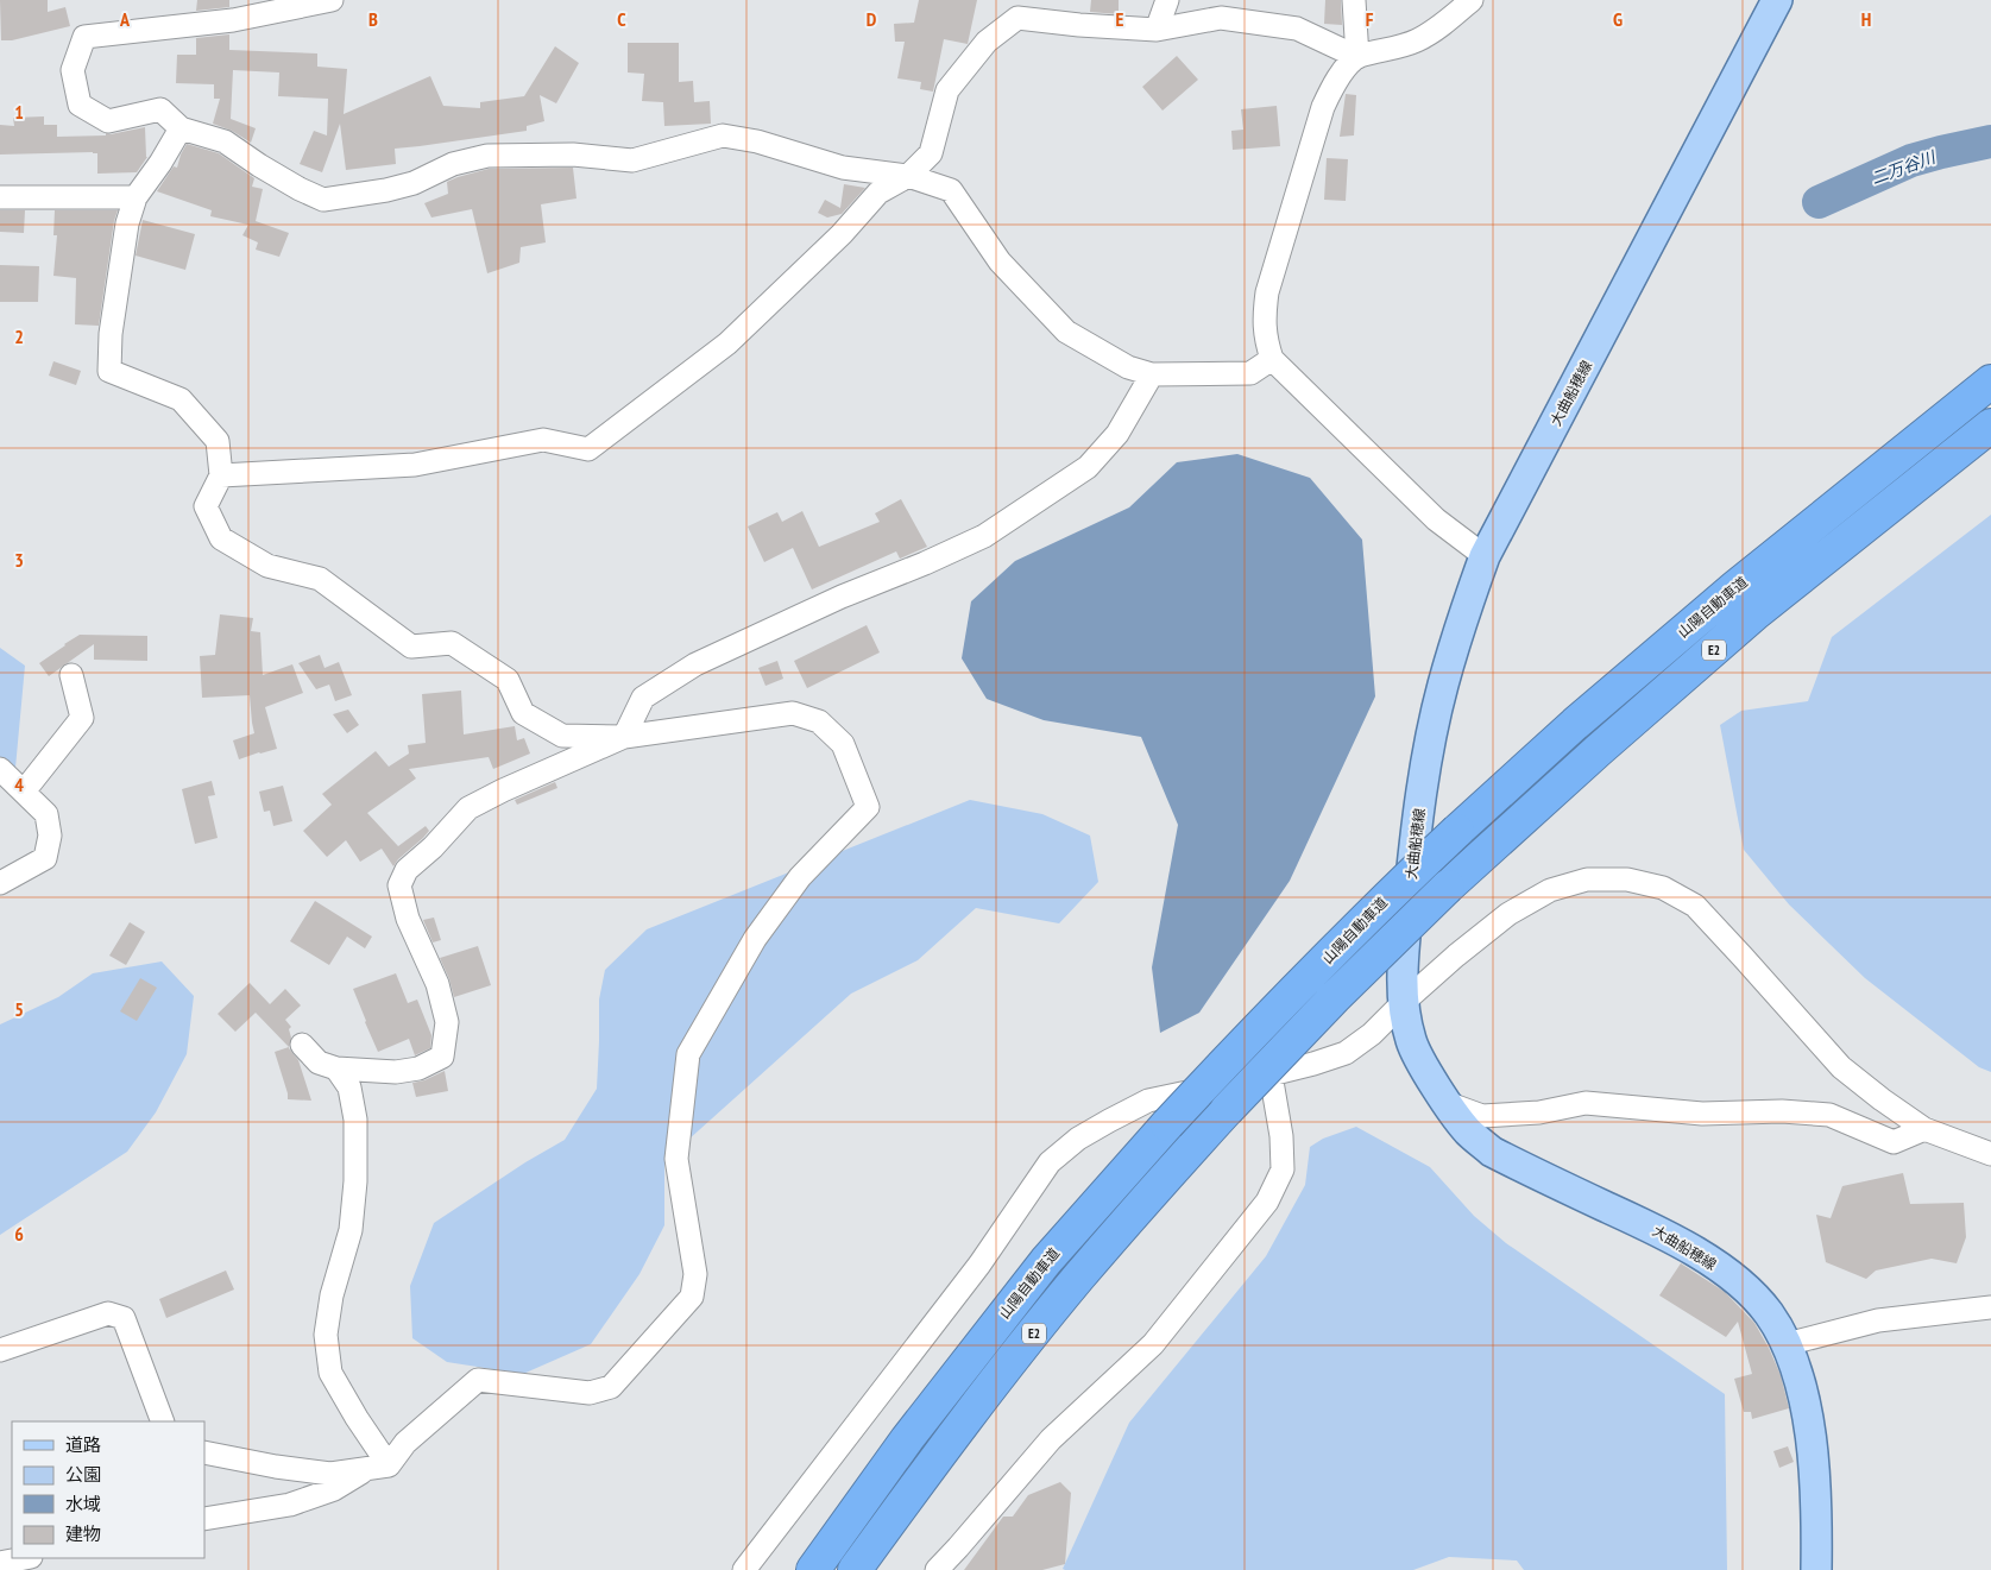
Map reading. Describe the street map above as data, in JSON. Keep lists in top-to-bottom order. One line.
{"streets":{"highway":["山陽自動車道","E2"],"main road":["大曲船穂線"]},"water":["二万谷川"],"legend":["道路","公園","水域","建物"],"grid":{"columns":["A","B","C","D","E","F","G","H"],"rows":["1","2","3","4","5","6"]}}
